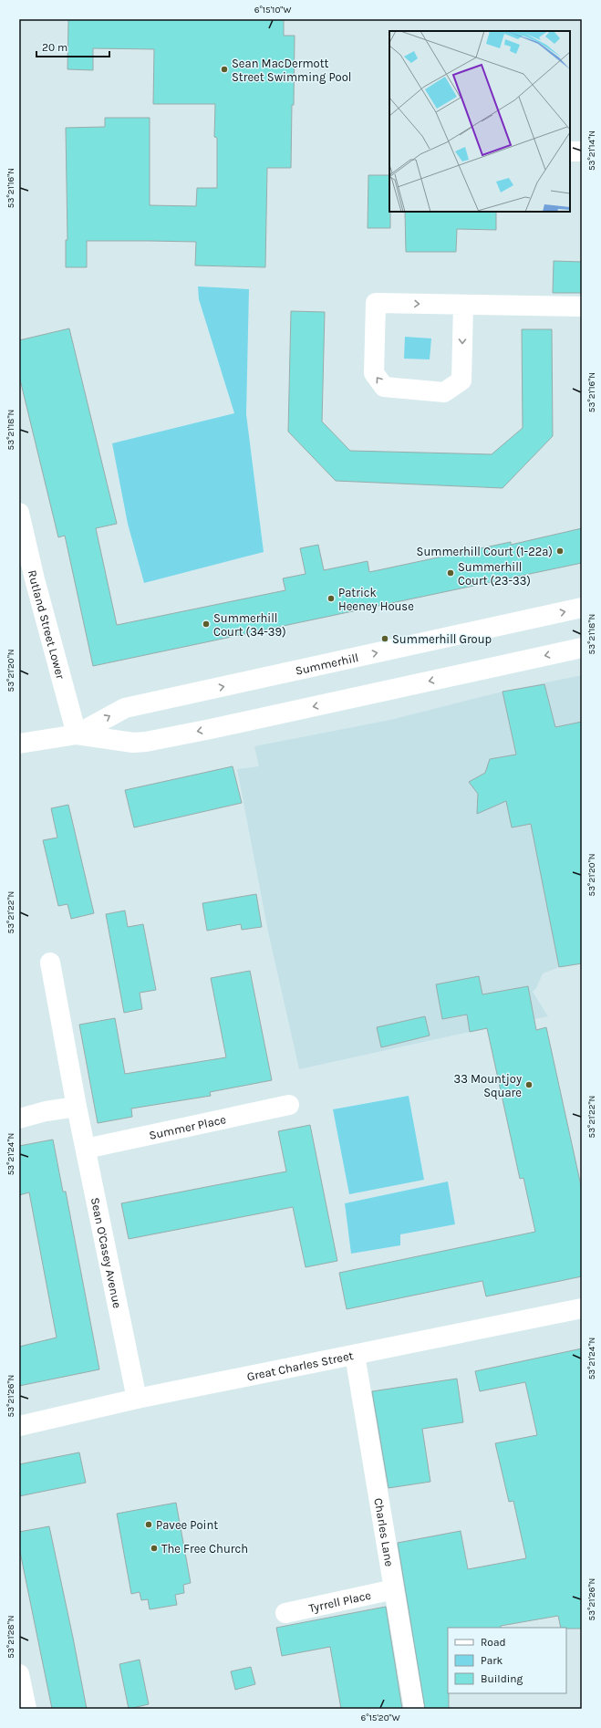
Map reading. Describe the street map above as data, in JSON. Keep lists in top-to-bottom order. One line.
{"streets":{"street":["Rutland Street Lower","Summerhill","Summer Place","Sean O'Casey Avenue","Great Charles Street","Charles Lane","Tyrrell Place"]},"crossings":[["Rutland Street Lower","Summerhill"],["Summer Place","Sean O'Casey Avenue"],["Sean O'Casey Avenue","Great Charles Street"],["Great Charles Street","Charles Lane"],["Charles Lane","Tyrrell Place"]],"places":["Sean MacDermott Street Swimming Pool","Summerhill Court (1-22a)","Summerhill Court (23-33)","Patrick Heeney House","Summerhill Court (34-39)","Summerhill Group","33 Mountjoy Square","Pavee Point","The Free Church"],"legend":["Road","Park","Building"],"scale_bar":"20 m","coordinates":["6°15'10\"W","53°21'14\"N","53°21'16\"N","53°21'18\"N","53°21'20\"N","53°21'22\"N","53°21'24\"N","53°21'26\"N","53°21'28\"N","6°15'20\"W"]}
